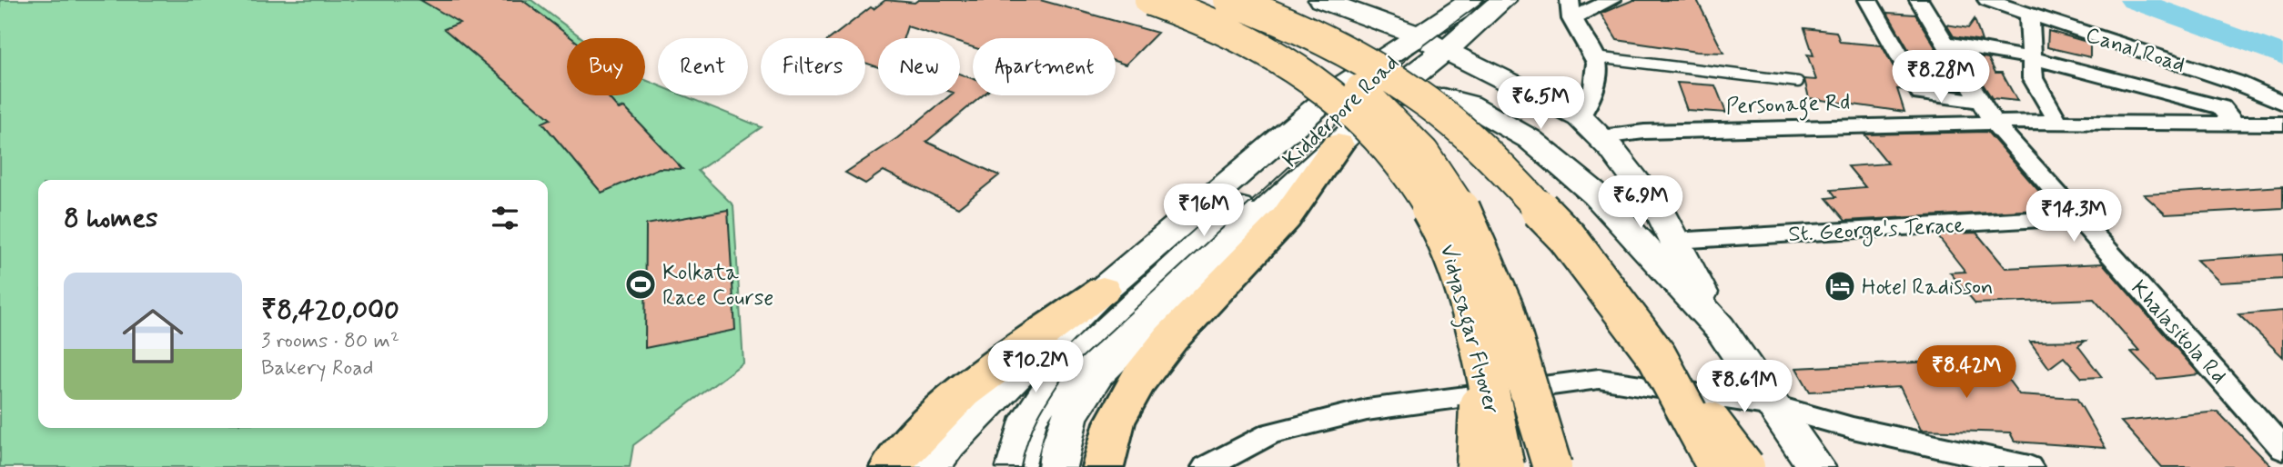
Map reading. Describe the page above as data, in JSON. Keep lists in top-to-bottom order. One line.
{"streets":{"highway":["Vidyasagar Flyover"],"main road":["Kidderpore Road"],"street":["Canal Road","Personage Rd","St. George's Terace","Khalasitola Rd"]},"crossings":[["Personage Rd","Khalasitola Rd"],["St. George's Terace","Khalasitola Rd"]],"places":{"sports":["Kolkata Race Course"],"hotel":["Hotel Radisson"]},"page":{"chip":["Buy","Rent","Filters","New","Apartment"],"price":["₹8.28M","₹6.5M","₹6.9M","₹16M","₹14.3M","₹10.2M","₹8.42M","₹8.61M"],"heading":"8 homes","list":[{"name":"₹8,420,000","note":"3 rooms · 80 m² · Bakery Road"}]}}
